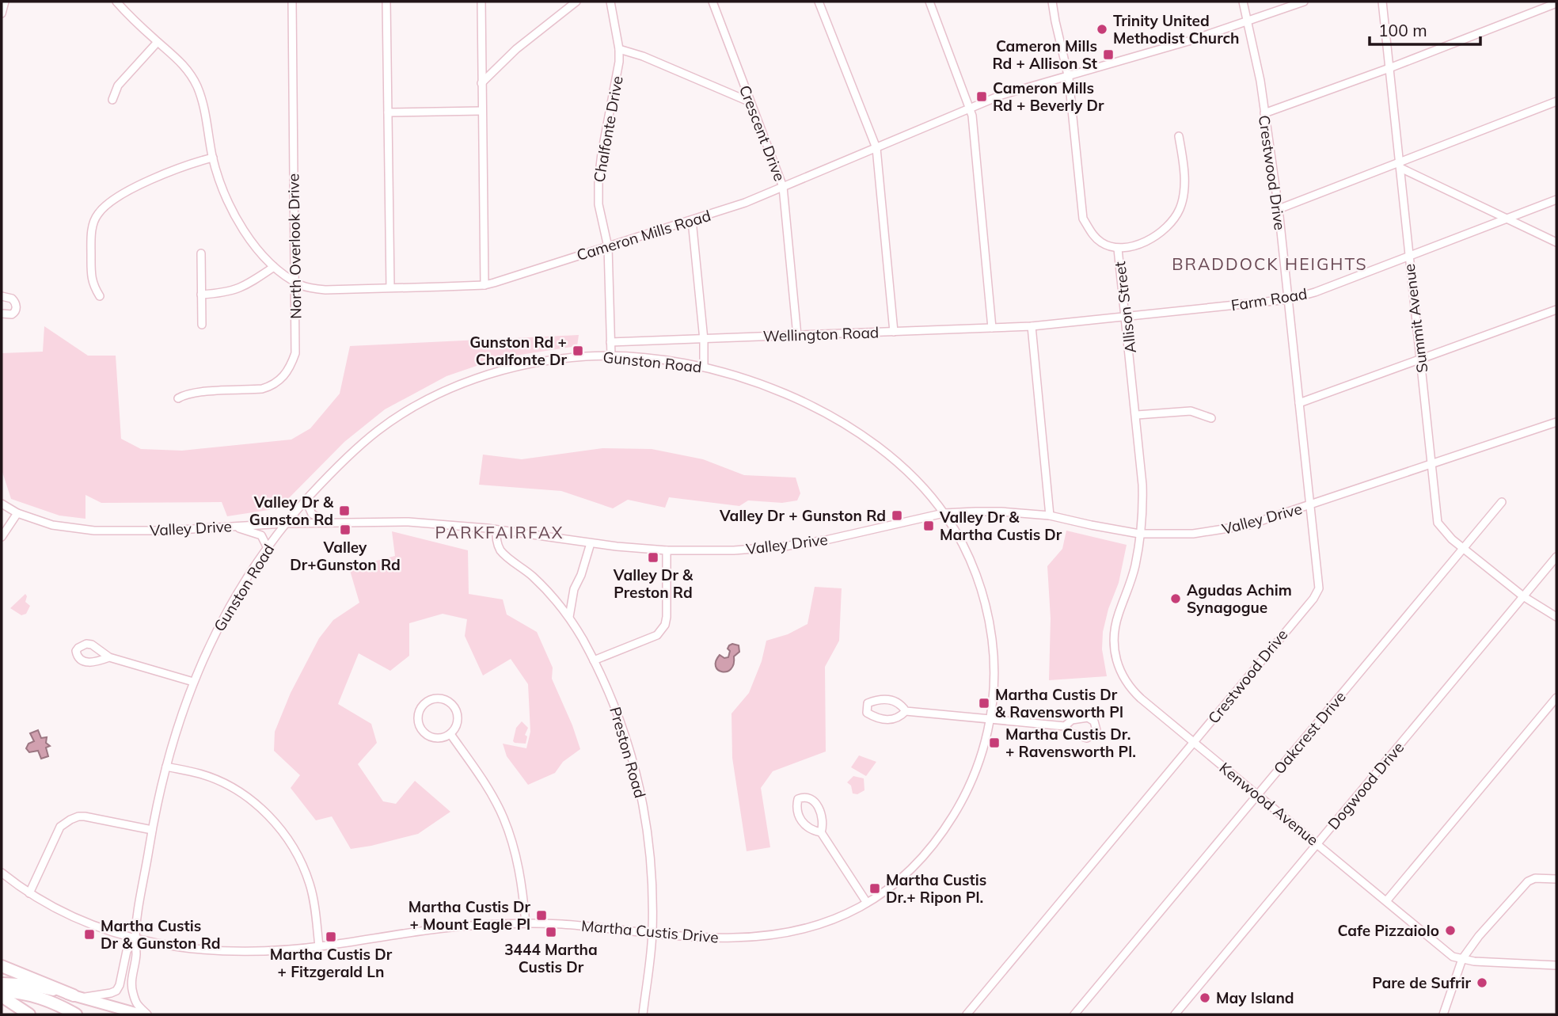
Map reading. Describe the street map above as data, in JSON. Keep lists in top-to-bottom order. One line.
{"streets":{"street":["Chalfonte Drive","Crescent Drive","Crestwood Drive","Cameron Mills Road","North Overlook Drive","Farm Road","Allison Street","Summit Avenue","Wellington Road","Gunston Road","Valley Drive","Oakcrest Drive","Preston Road","Dogwood Drive","Kenwood Avenue","Martha Custis Drive"]},"crossings":[["Chalfonte Drive","Cameron Mills Road"],["Chalfonte Drive","Wellington Road"],["Chalfonte Drive","Gunston Road"],["Crescent Drive","Cameron Mills Road"],["Crescent Drive","Wellington Road"],["Crestwood Drive","Cameron Mills Road"],["Crestwood Drive","Farm Road"],["Crestwood Drive","Valley Drive"],["Crestwood Drive","Kenwood Avenue"],["Cameron Mills Road","North Overlook Drive"],["Cameron Mills Road","Allison Street"],["Farm Road","Allison Street"],["Farm Road","Summit Avenue"],["Farm Road","Wellington Road"],["Allison Street","Valley Drive"],["Allison Street","Kenwood Avenue"],["Summit Avenue","Valley Drive"],["Summit Avenue","Oakcrest Drive"],["Summit Avenue","Dogwood Drive"],["Gunston Road","Valley Drive"],["Gunston Road","Martha Custis Drive"],["Valley Drive","Preston Road"],["Valley Drive","Kenwood Avenue"],["Valley Drive","Martha Custis Drive"],["Oakcrest Drive","Kenwood Avenue"],["Preston Road","Martha Custis Drive"],["Dogwood Drive","Kenwood Avenue"]],"districts":["BRADDOCK HEIGHTS","PARKFAIRFAX"],"places":{"other":["Trinity United Methodist Church","Agudas Achim Synagogue","Cafe Pizzaiolo","Pare de Sufrir","May Island"],"transit":["Cameron Mills Rd + Allison St","Cameron Mills Rd + Beverly Dr","Gunston Rd + Chalfonte Dr","Valley Dr & Gunston Rd","Valley Dr + Gunston Rd","Valley Dr & Martha Custis Dr","Valley Dr+Gunston Rd","Valley Dr & Preston Rd","Martha Custis Dr & Ravensworth Pl","Martha Custis Dr. + Ravensworth Pl.","Martha Custis Dr.+ Ripon Pl.","Martha Custis Dr + Mount Eagle Pl","3444 Martha Custis Dr","Martha Custis Dr & Gunston Rd","Martha Custis Dr + Fitzgerald Ln"]},"scale_bar":"100 m"}
